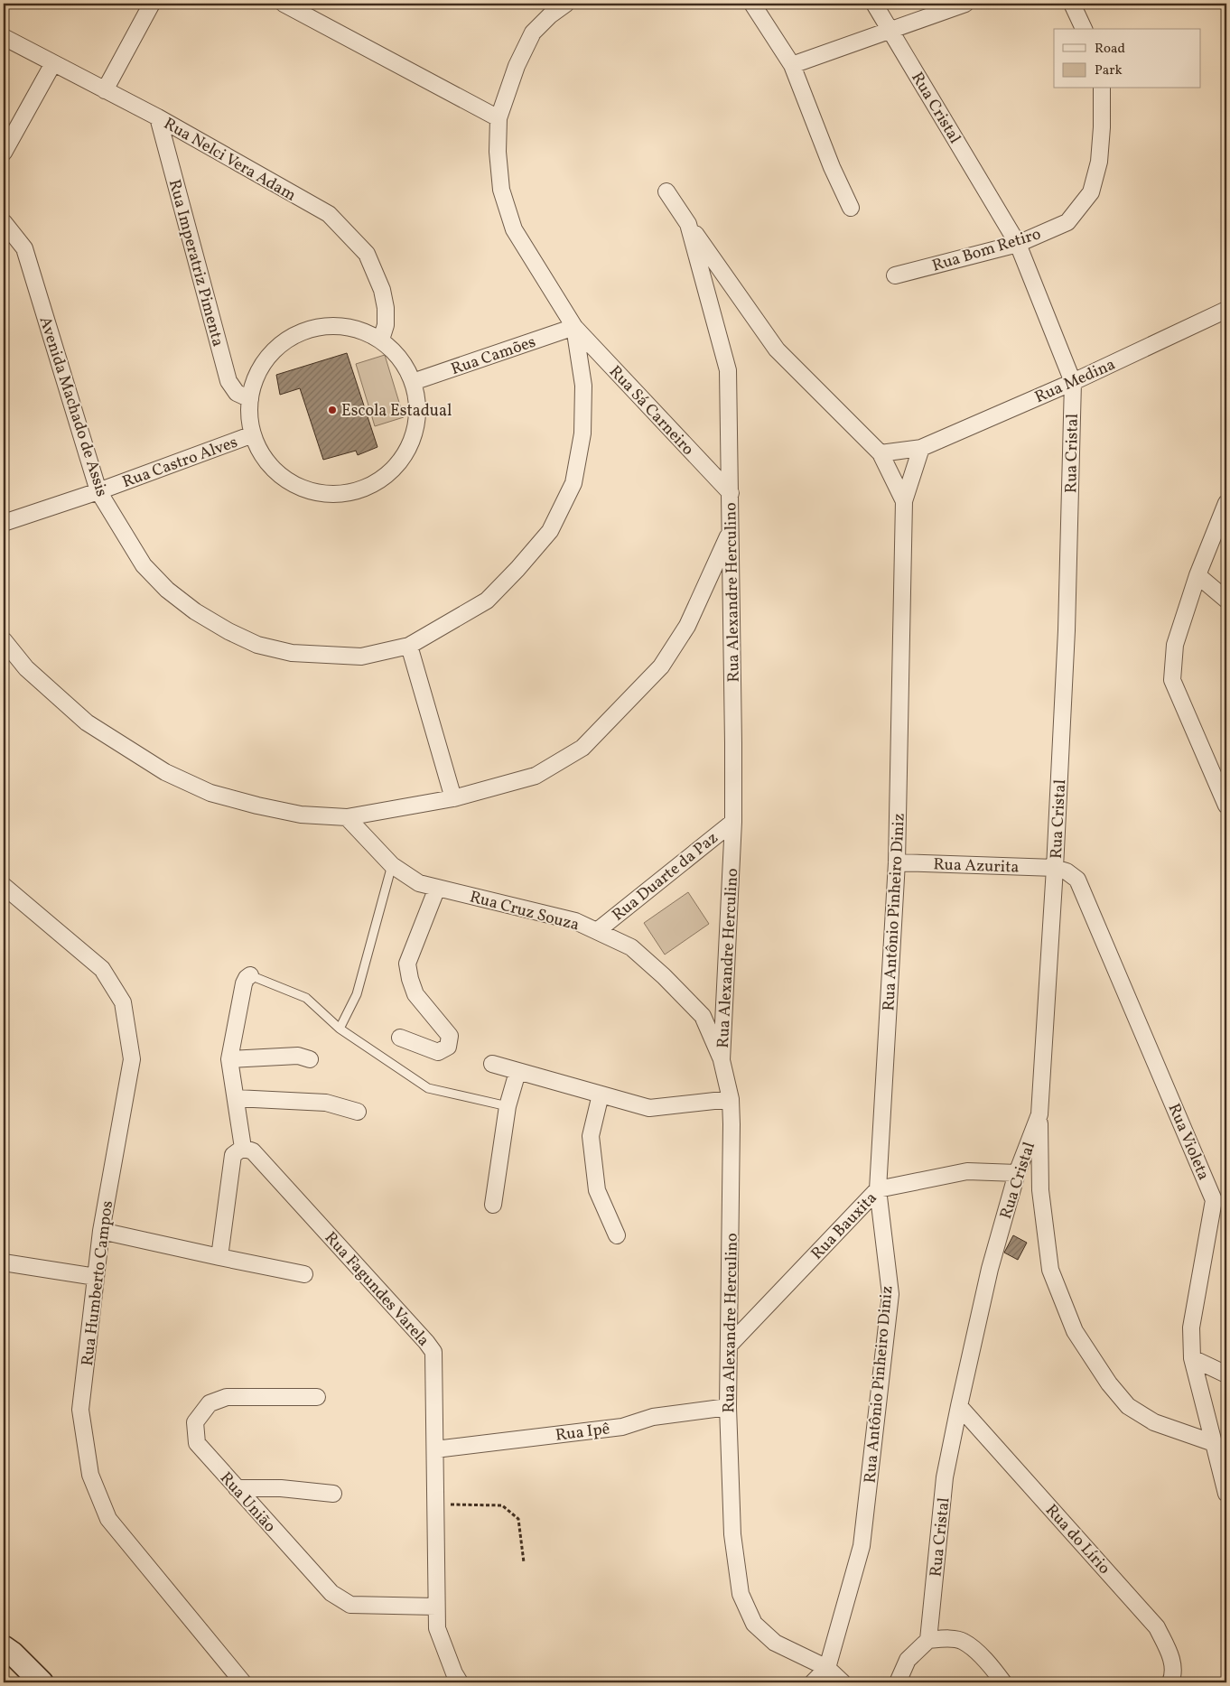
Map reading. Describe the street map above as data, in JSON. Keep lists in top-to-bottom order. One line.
{"streets":{"street":["Rua Cristal","Rua Nelci Vera Adam","Rua Bom Retiro","Rua Imperatriz Pimenta","Rua Camões","Rua Medina","Avenida Machado de Assis","Rua Sá Carneiro","Rua Castro Alves","Rua Alexandre Herculino","Rua Azurita","Rua Duarte da Paz","Rua Cruz Souza","Rua Antônio Pinheiro Diniz","Rua Violeta","Rua Bauxita","Rua Humberto Campos","Rua Fagundes Varela","Rua Ipê","Rua União","Rua do Lírio"]},"crossings":[["Rua Cristal","Rua Bom Retiro"],["Rua Cristal","Rua Medina"],["Rua Cristal","Rua Azurita"],["Rua Cristal","Rua Violeta"],["Rua Cristal","Rua Bauxita"],["Rua Cristal","Rua do Lírio"],["Rua Nelci Vera Adam","Rua Imperatriz Pimenta"],["Rua Camões","Avenida Machado de Assis"],["Rua Camões","Rua Sá Carneiro"],["Rua Medina","Rua Antônio Pinheiro Diniz"],["Avenida Machado de Assis","Rua Sá Carneiro"],["Avenida Machado de Assis","Rua Castro Alves"],["Rua Sá Carneiro","Rua Alexandre Herculino"],["Rua Alexandre Herculino","Rua Duarte da Paz"],["Rua Alexandre Herculino","Rua Cruz Souza"],["Rua Alexandre Herculino","Rua Antônio Pinheiro Diniz"],["Rua Alexandre Herculino","Rua Bauxita"],["Rua Alexandre Herculino","Rua Ipê"],["Rua Azurita","Rua Antônio Pinheiro Diniz"],["Rua Azurita","Rua Violeta"],["Rua Duarte da Paz","Rua Cruz Souza"],["Rua Antônio Pinheiro Diniz","Rua Bauxita"],["Rua Fagundes Varela","Rua Ipê"],["Rua Fagundes Varela","Rua União"]],"places":["Escola Estadual"],"legend":["Road","Park"]}
